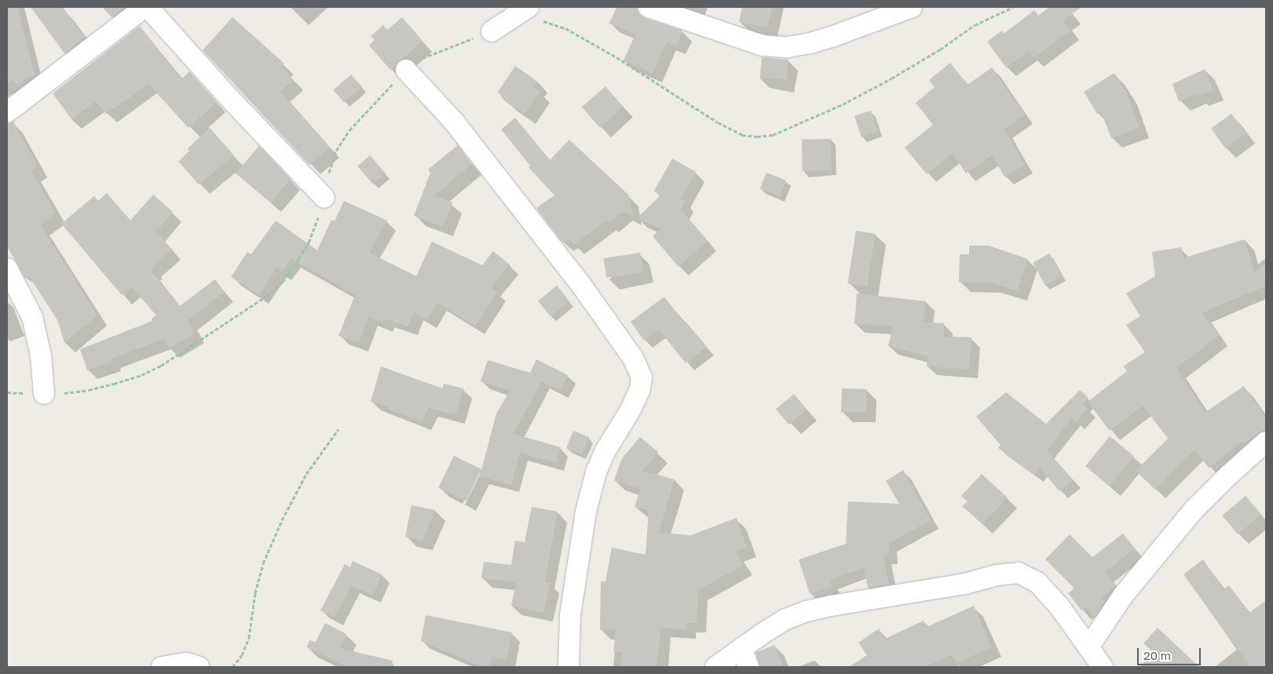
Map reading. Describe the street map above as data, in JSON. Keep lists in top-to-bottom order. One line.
{"scale_bar":"20 m"}
